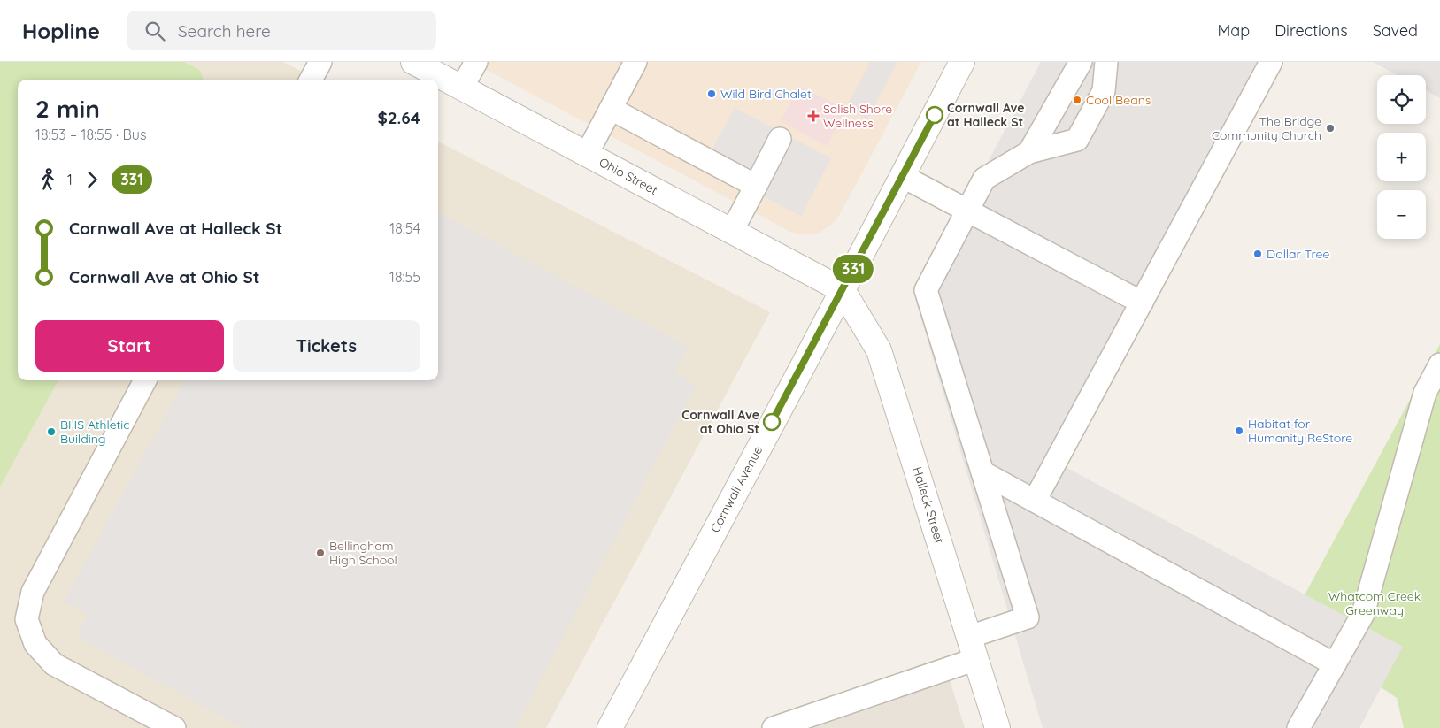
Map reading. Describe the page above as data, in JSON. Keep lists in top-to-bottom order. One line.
{"streets":{"street":["Ohio Street","Cornwall Avenue","Halleck Street"]},"crossings":[["Ohio Street","Cornwall Avenue"],["Ohio Street","Halleck Street"],["Cornwall Avenue","Halleck Street"]],"parks":["Whatcom Creek Greenway"],"places":{"other":["Wild Bird Chalet","Cool Beans","Cornwall Ave at Halleck St","The Bridge Community Church","Dollar Tree","Cornwall Ave at Ohio St","Habitat for Humanity ReStore","BHS Athletic Building","Bellingham High School"],"health":["Salish Shore Wellness"]},"lines":["bus line 331"],"page":{"header":"Hopline","search":"Search here","nav":["Map","Directions","Saved"],"on_map":"331","map_buttons":["+","−"],"heading":["2 min","18:53 – 18:55 · Bus","$2.64"],"legs":["1","331"],"list":[{"name":"Cornwall Ave at Halleck St","value":"18:54"},{"name":"Cornwall Ave at Ohio St","value":"18:55"}],"buttons":["Start","Tickets"]}}
